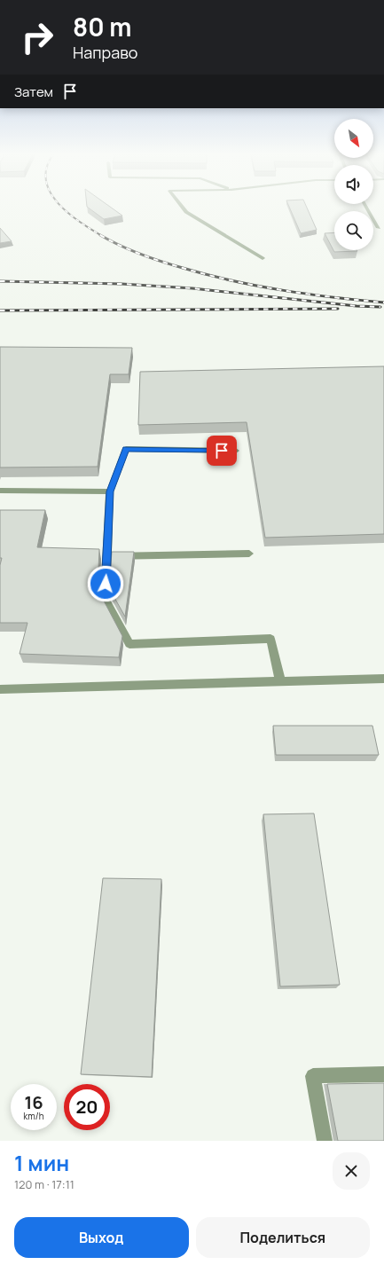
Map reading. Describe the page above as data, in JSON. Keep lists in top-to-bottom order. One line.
{"north":"bottom right","page":{"turn":["80 m","Направо"],"then":"Затем","speed":"16 km/h","limit":"20","heading":["1 мин","120 m · 17:11"],"buttons":["Выход","Поделиться"]}}
